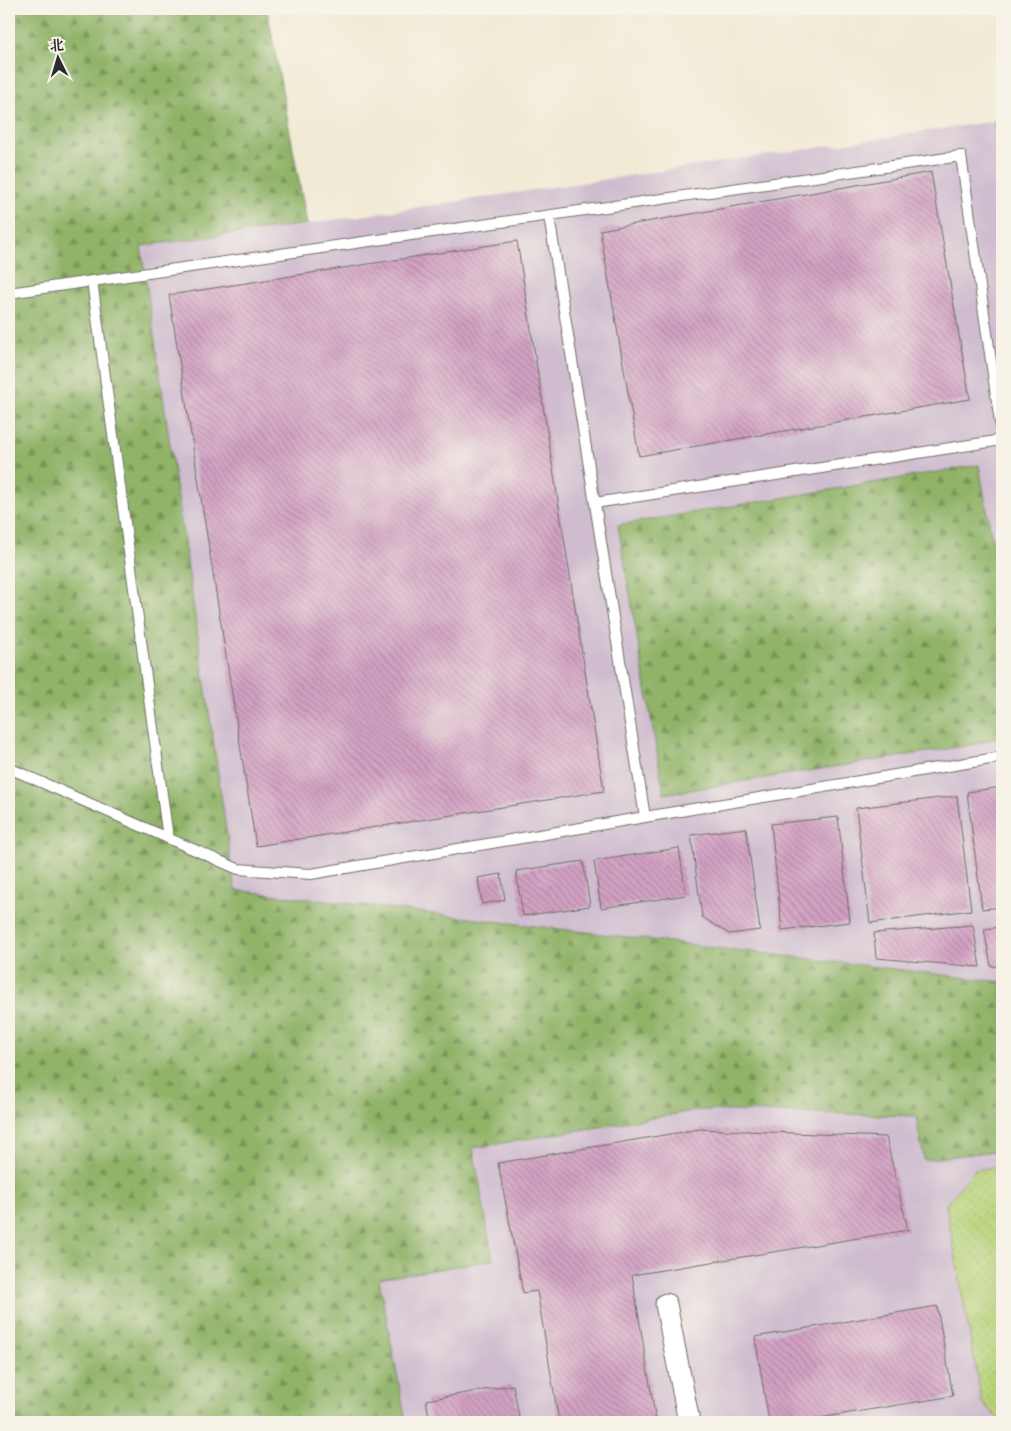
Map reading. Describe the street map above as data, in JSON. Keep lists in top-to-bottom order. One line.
{"north":"top"}
